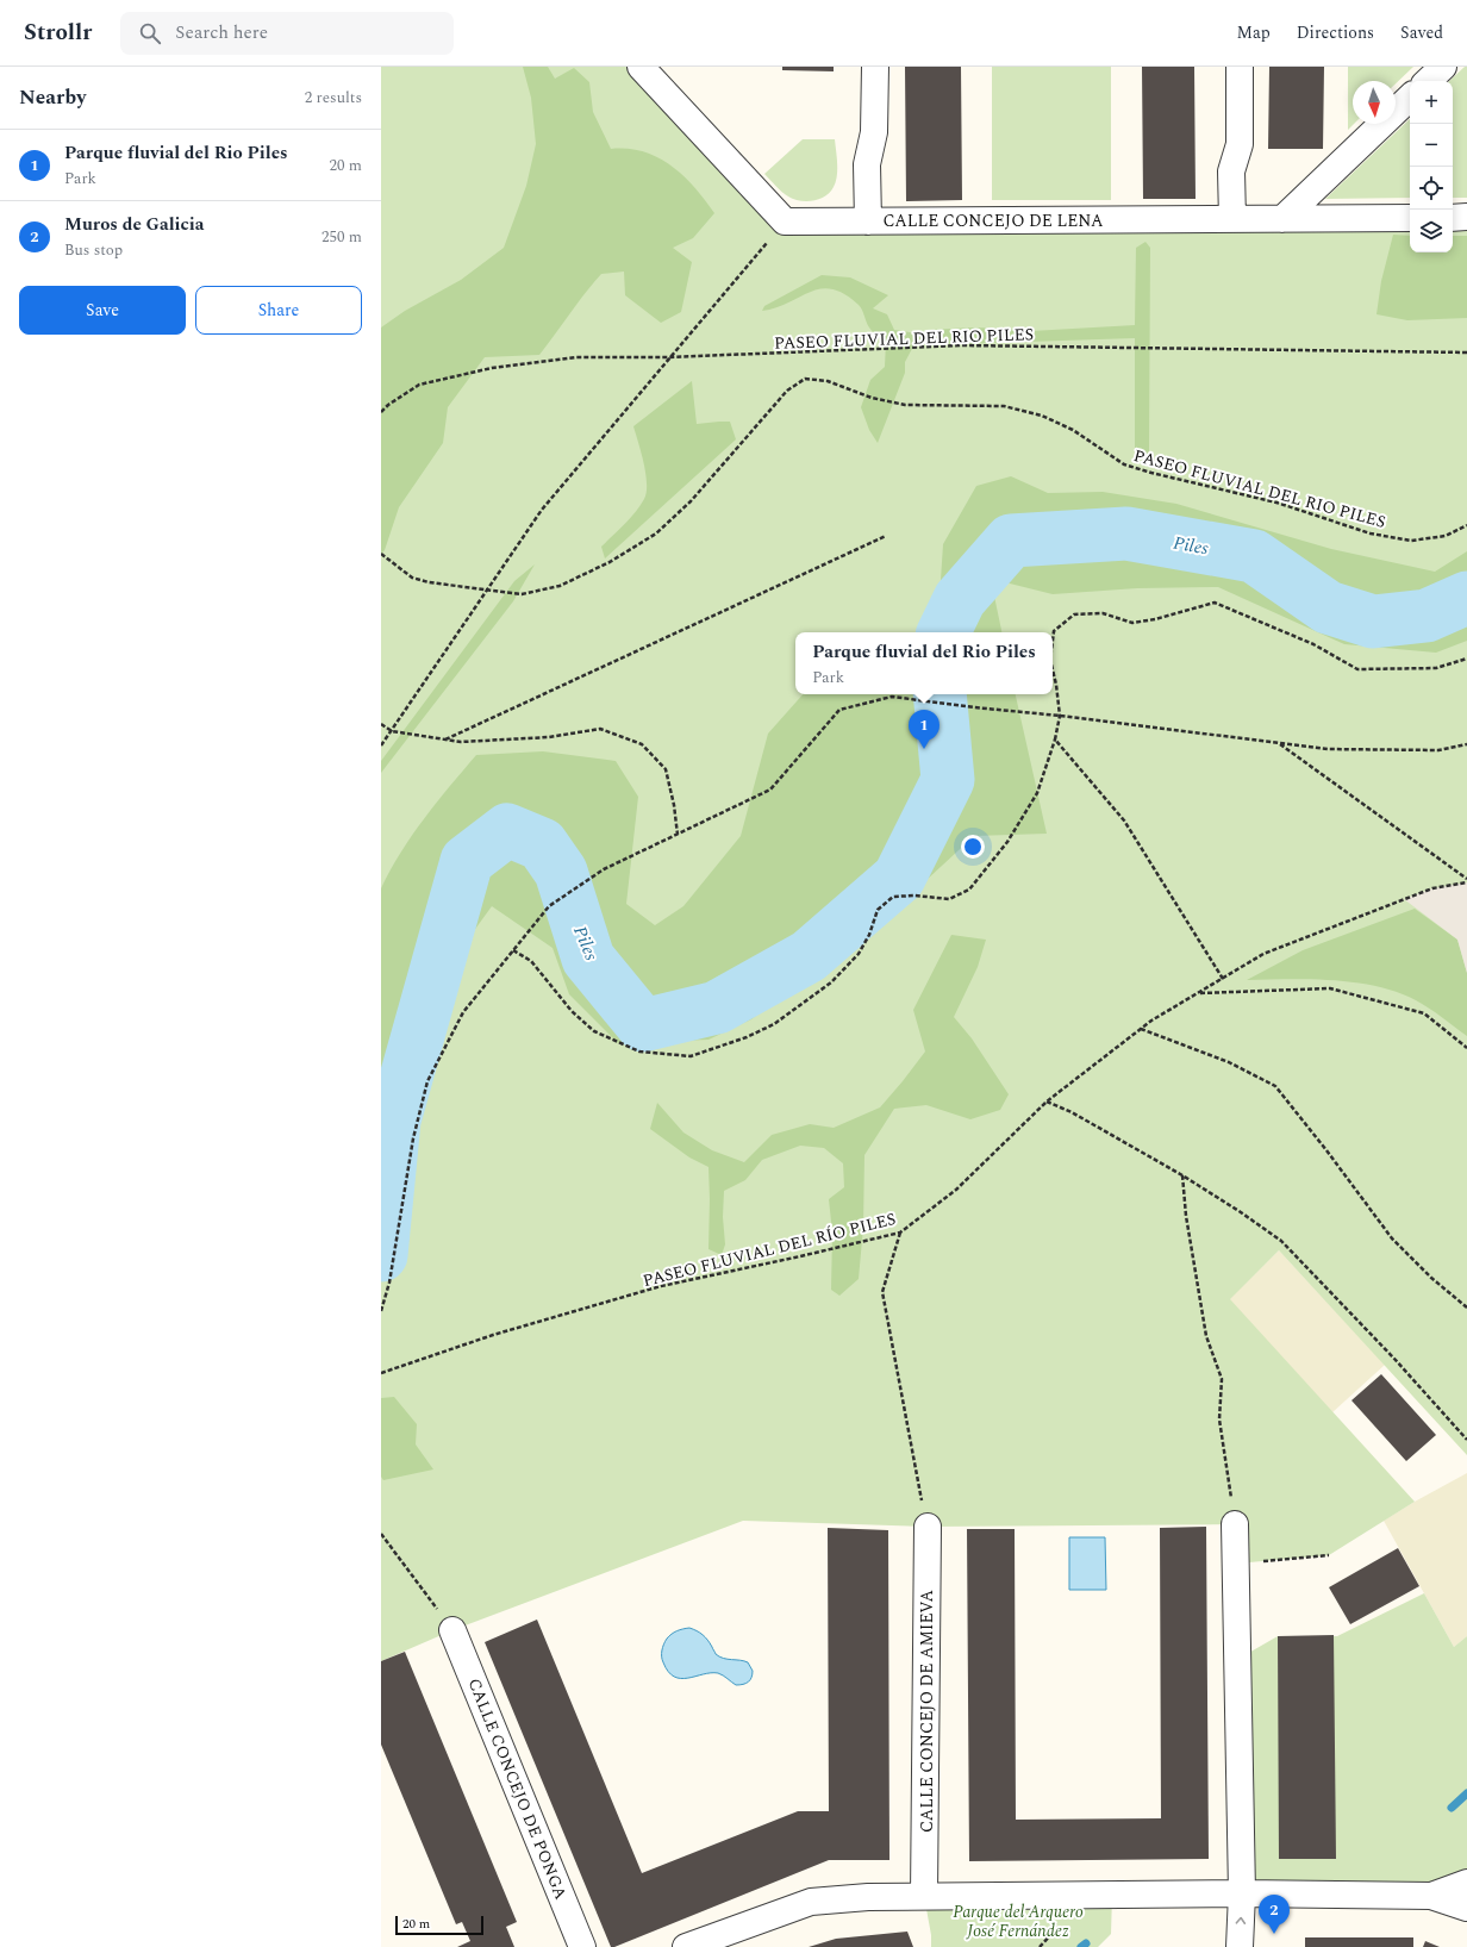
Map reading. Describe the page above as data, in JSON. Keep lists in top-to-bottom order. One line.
{"streets":{"street":["CALLE CONCEJO DE LENA","CALLE CONCEJO DE AMIEVA","CALLE CONCEJO DE PONGA"],"path":["PASEO FLUVIAL DEL RIO PILES","PASEO FLUVIAL DEL RÍO PILES"]},"water":["Piles"],"parks":["Parque del Arquero José Fernández"],"scale_bar":"20 m","north":"bottom","page":{"header":"Strollr","search":"Search here","nav":["Map","Directions","Saved"],"heading":["Nearby","2 results"],"map_buttons":["+","−"],"list":[{"mark":"1","name":"Parque fluvial del Rio Piles","note":"Park","value":"20 m"},{"mark":"2","name":"Muros de Galicia","note":"Bus stop","value":"250 m"}],"buttons":["Save","Share"],"popup":["Parque fluvial del Rio Piles","Park"],"pins":["1","2"],"scale":"20 m"}}
